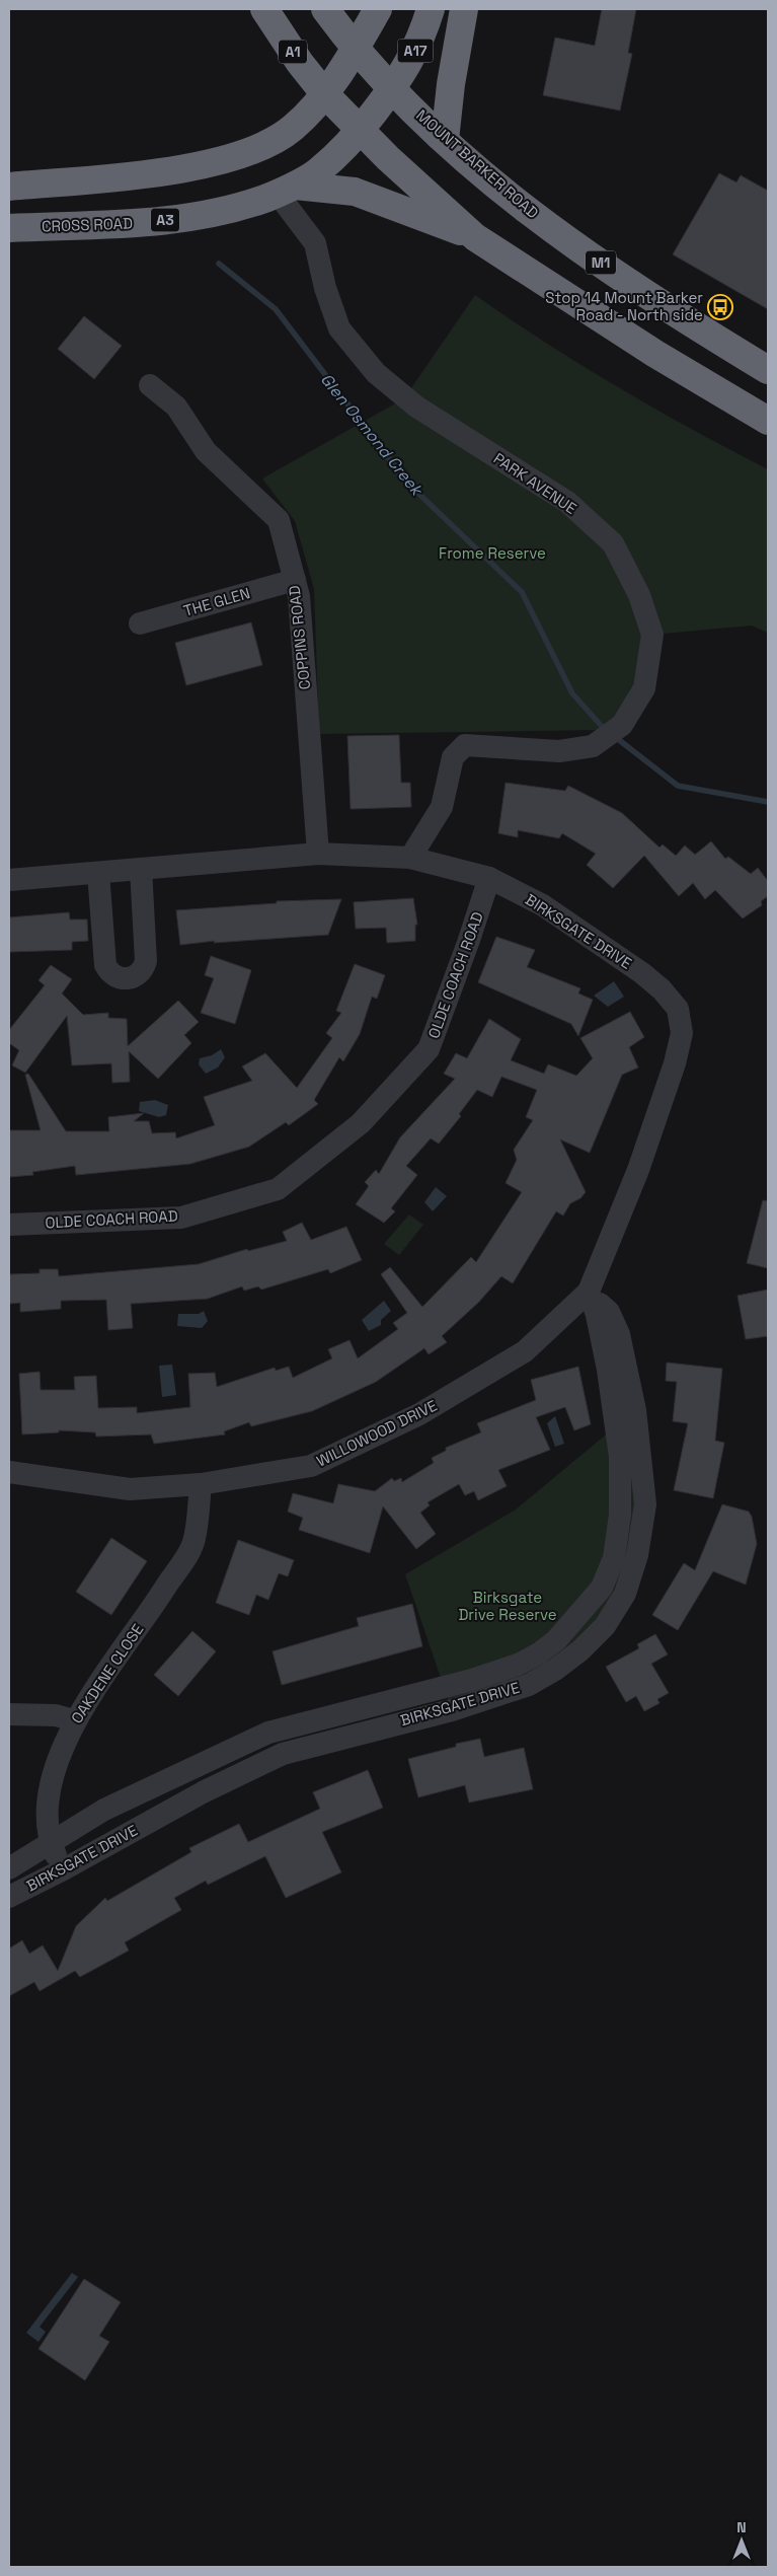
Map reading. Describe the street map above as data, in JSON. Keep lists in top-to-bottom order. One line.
{"streets":{"highway":["A17","A1","MOUNT BARKER ROAD","A3","CROSS ROAD","M1"],"street":["PARK AVENUE","THE GLEN","COPPINS ROAD","BIRKSGATE DRIVE","OLDE COACH ROAD","WILLOWOOD DRIVE","OAKDENE CLOSE"]},"crossings":[["A17","MOUNT BARKER ROAD"],["A17","CROSS ROAD"],["A1","CROSS ROAD"],["MOUNT BARKER ROAD","CROSS ROAD"],["CROSS ROAD","PARK AVENUE"],["PARK AVENUE","BIRKSGATE DRIVE"],["THE GLEN","COPPINS ROAD"],["COPPINS ROAD","BIRKSGATE DRIVE"],["BIRKSGATE DRIVE","OLDE COACH ROAD"],["BIRKSGATE DRIVE","WILLOWOOD DRIVE"],["BIRKSGATE DRIVE","OAKDENE CLOSE"],["WILLOWOOD DRIVE","OAKDENE CLOSE"]],"water":["Glen Osmond Creek"],"parks":["Frome Reserve","Birksgate Drive Reserve"],"places":{"bus stop":["Stop 14 Mount Barker Road - North side"]},"north":"top"}
